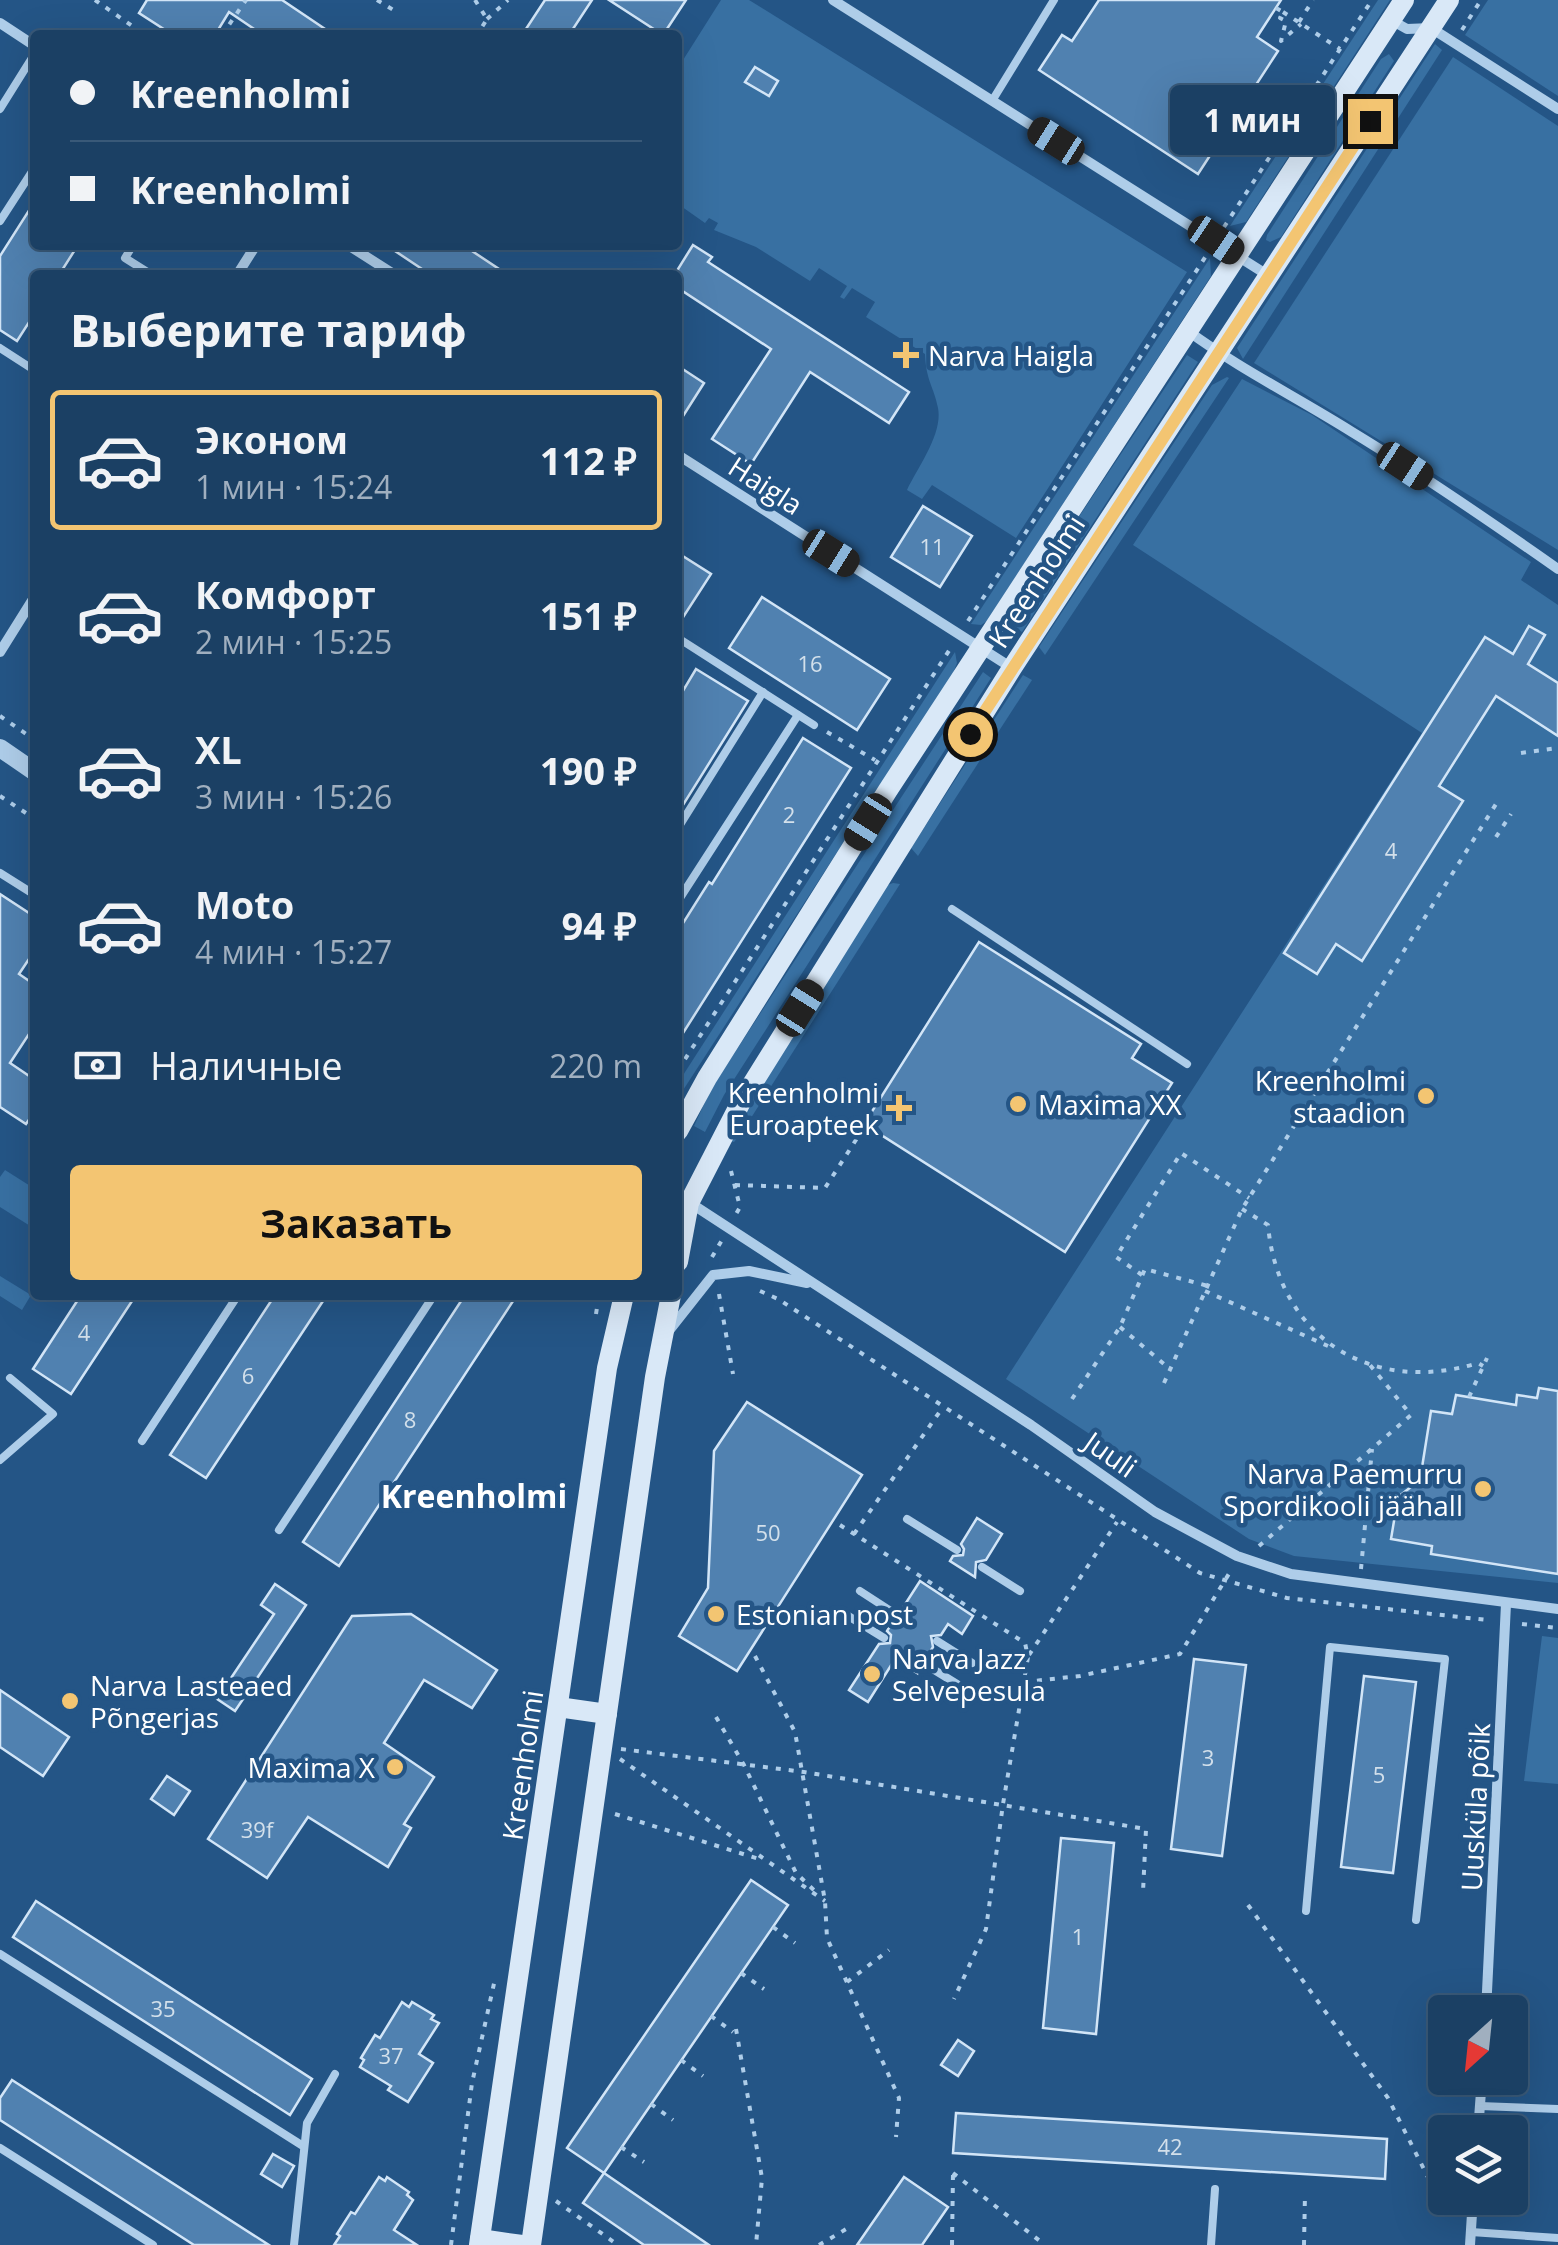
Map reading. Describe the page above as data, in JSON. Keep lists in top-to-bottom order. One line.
{"streets":{"main road":["Kreenholmi"],"street":["Haigla","Juuli","Uusküla põik"]},"crossings":[["Haigla","Kreenholmi"],["Kreenholmi","Juuli"],["Juuli","Uusküla põik"]],"districts":["Kreenholmi"],"places":{"health":["Narva Haigla","Kreenholmi Euroapteek"],"other":["Kreenholmi staadion","Maxima XX","Narva Paemurru Spordikooli jäähall","Estonian post","Narva Jazz Selvepesula","Narva Lasteaed Põngerjas","Maxima X"]},"house_numbers":["11","16","2","4","4","6","8","50","3","5","39f","1","35","37","42"],"north":"bottom left","page":{"banner":["Kreenholmi","Kreenholmi"],"bubble":"1 мин","heading":"Выберите тариф","list":[{"name":"Эконом","note":"1 мин · 15:24","value":"112 ₽"},{"name":"Комфорт","note":"2 мин · 15:25","value":"151 ₽"},{"name":"XL","note":"3 мин · 15:26","value":"190 ₽"},{"name":"Moto","note":"4 мин · 15:27","value":"94 ₽"}],"pay":["Наличные","220 m"],"buttons":"Заказать"}}
